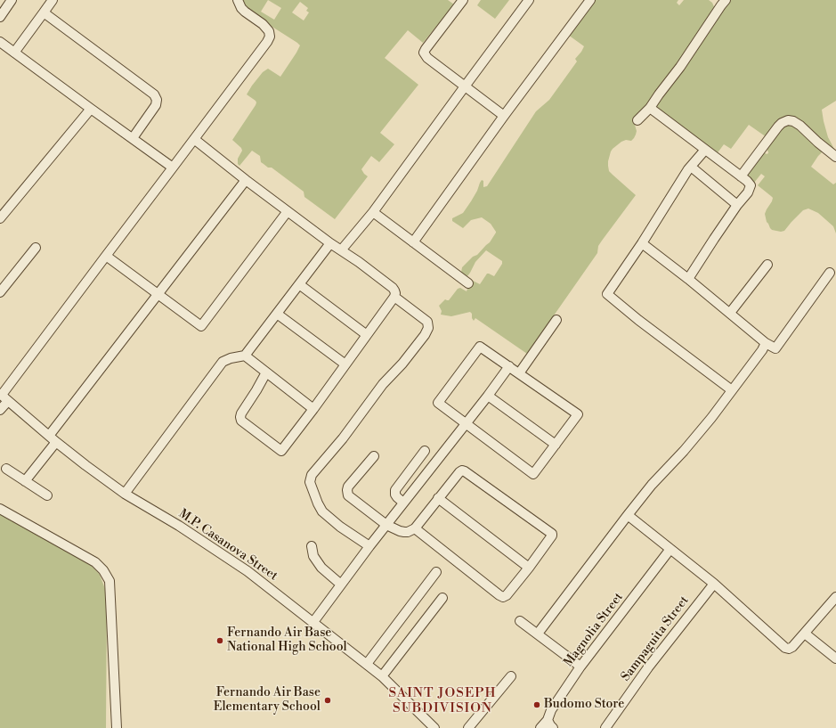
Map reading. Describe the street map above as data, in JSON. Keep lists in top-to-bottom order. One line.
{"streets":{"street":["M.P. Casanova Street","Magnolia Street","Sampaguita Street"]},"districts":["SAINT JOSEPH SUBDIVISION"],"places":["Fernando Air Base National High School","Fernando Air Base Elementary School","Budomo Store"]}
